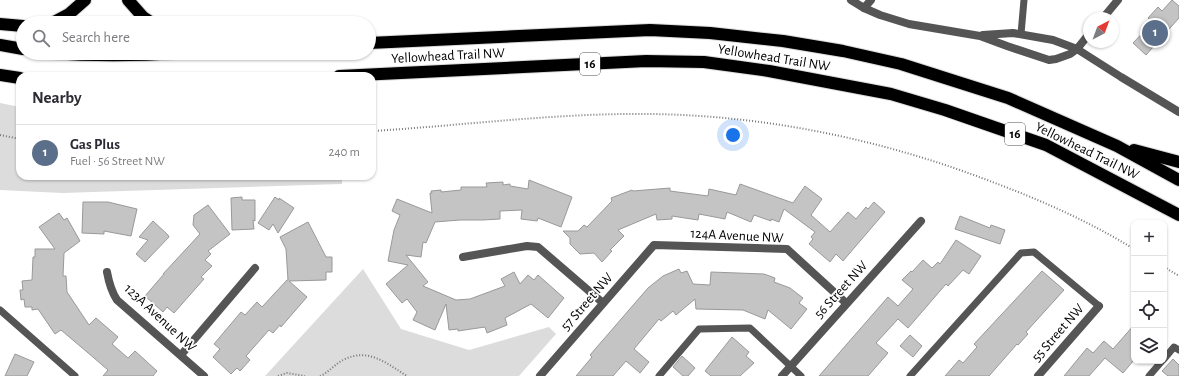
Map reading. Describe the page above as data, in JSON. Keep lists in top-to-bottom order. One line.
{"streets":{"highway":["Yellowhead Trail NW","16"],"street":["124A Avenue NW","56 Street NW","57 Street NW","123A Avenue NW","55 Street NW"]},"crossings":[["124A Avenue NW","56 Street NW"],["124A Avenue NW","57 Street NW"]],"north":"top right","page":{"search":"Search here","pins":"1","heading":"Nearby","list":[{"mark":"1","name":"Gas Plus","note":"Fuel · 56 Street NW","value":"240 m"}],"map_buttons":["+","−"]}}
